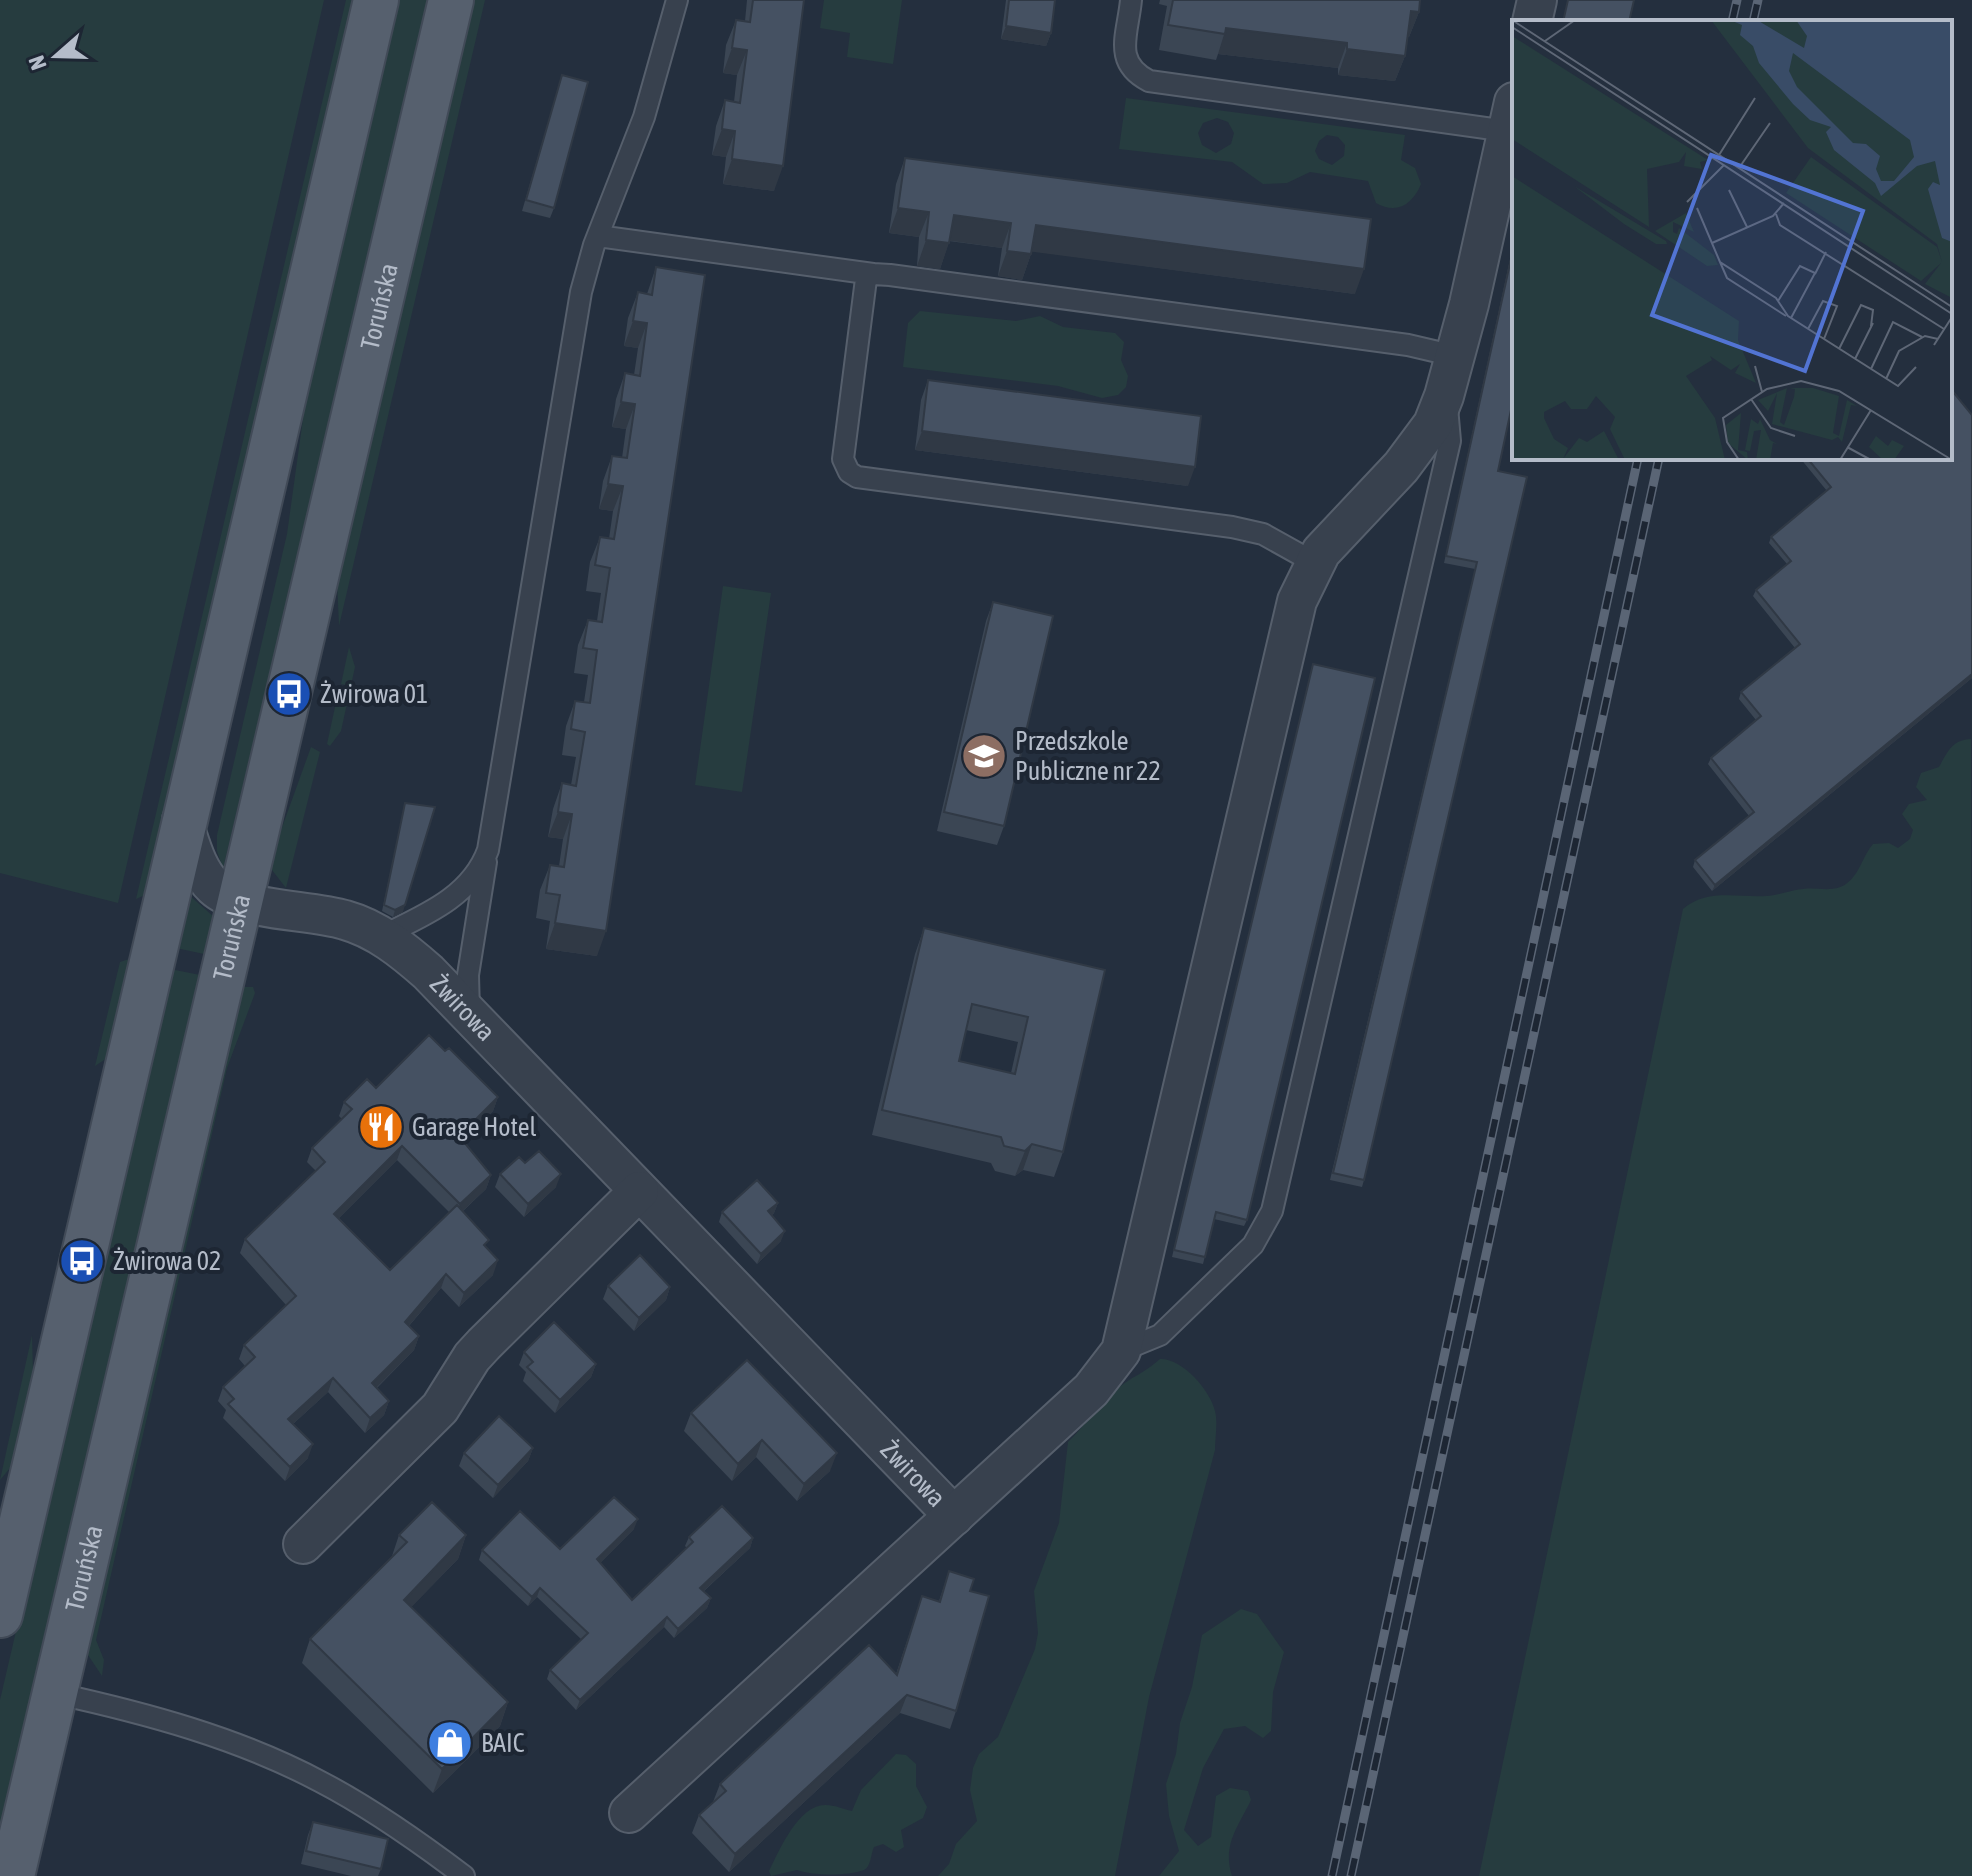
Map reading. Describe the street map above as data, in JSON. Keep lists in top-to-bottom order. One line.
{"streets":{"main road":["Toruńska"],"street":["Żwirowa"]},"crossings":[["Toruńska","Żwirowa"]],"places":{"bus stop":["Żwirowa 01","Żwirowa 02"],"school or university":["Przedszkole Publiczne nr 22"],"restaurant":["Garage Hotel"],"shop":["BAIC"]},"north":"left"}
